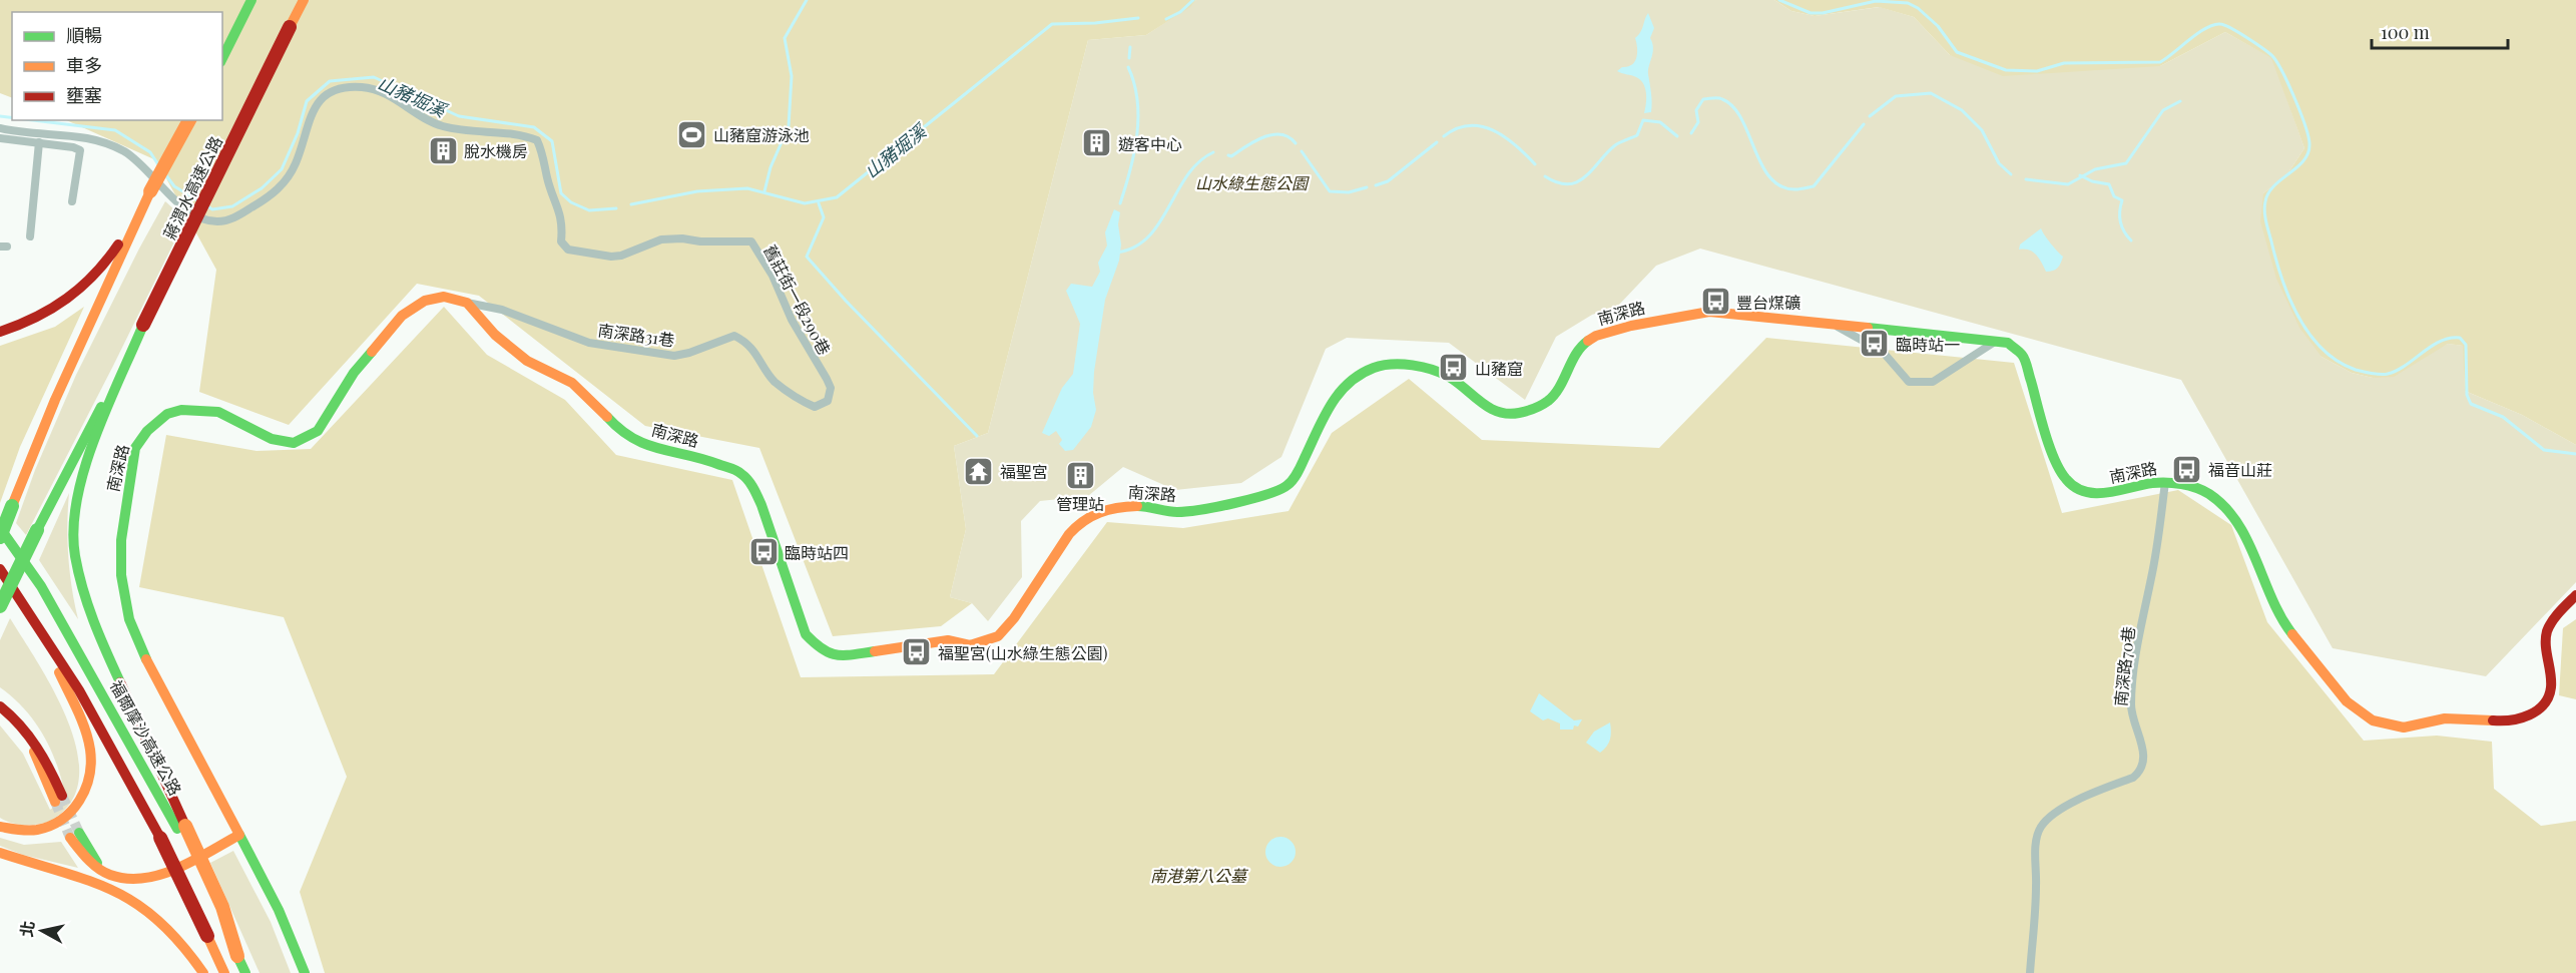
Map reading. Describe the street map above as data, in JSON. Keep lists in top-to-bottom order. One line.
{"streets":{"main road":["蔣渭水高速公路","南深路","福爾摩沙高速公路"],"street":["舊莊街一段290巷","南深路31巷","南深路70巷"]},"crossings":[["舊莊街一段290巷","南深路31巷"],["南深路","南深路31巷"],["南深路","南深路70巷"]],"water":["山豬堀溪"],"parks":["山水綠生態公園","南港第八公墓"],"places":{"sports":["山豬窟游泳池"],"building":["遊客中心","脫水機房","管理站"],"bus stop":["豐台煤礦","臨時站一","山豬窟","福音山莊","臨時站四","福聖宮(山水綠生態公園)"],"temple":["福聖宮"]},"legend":["順暢","車多","壅塞"],"scale_bar":"100 m","north":"left"}
